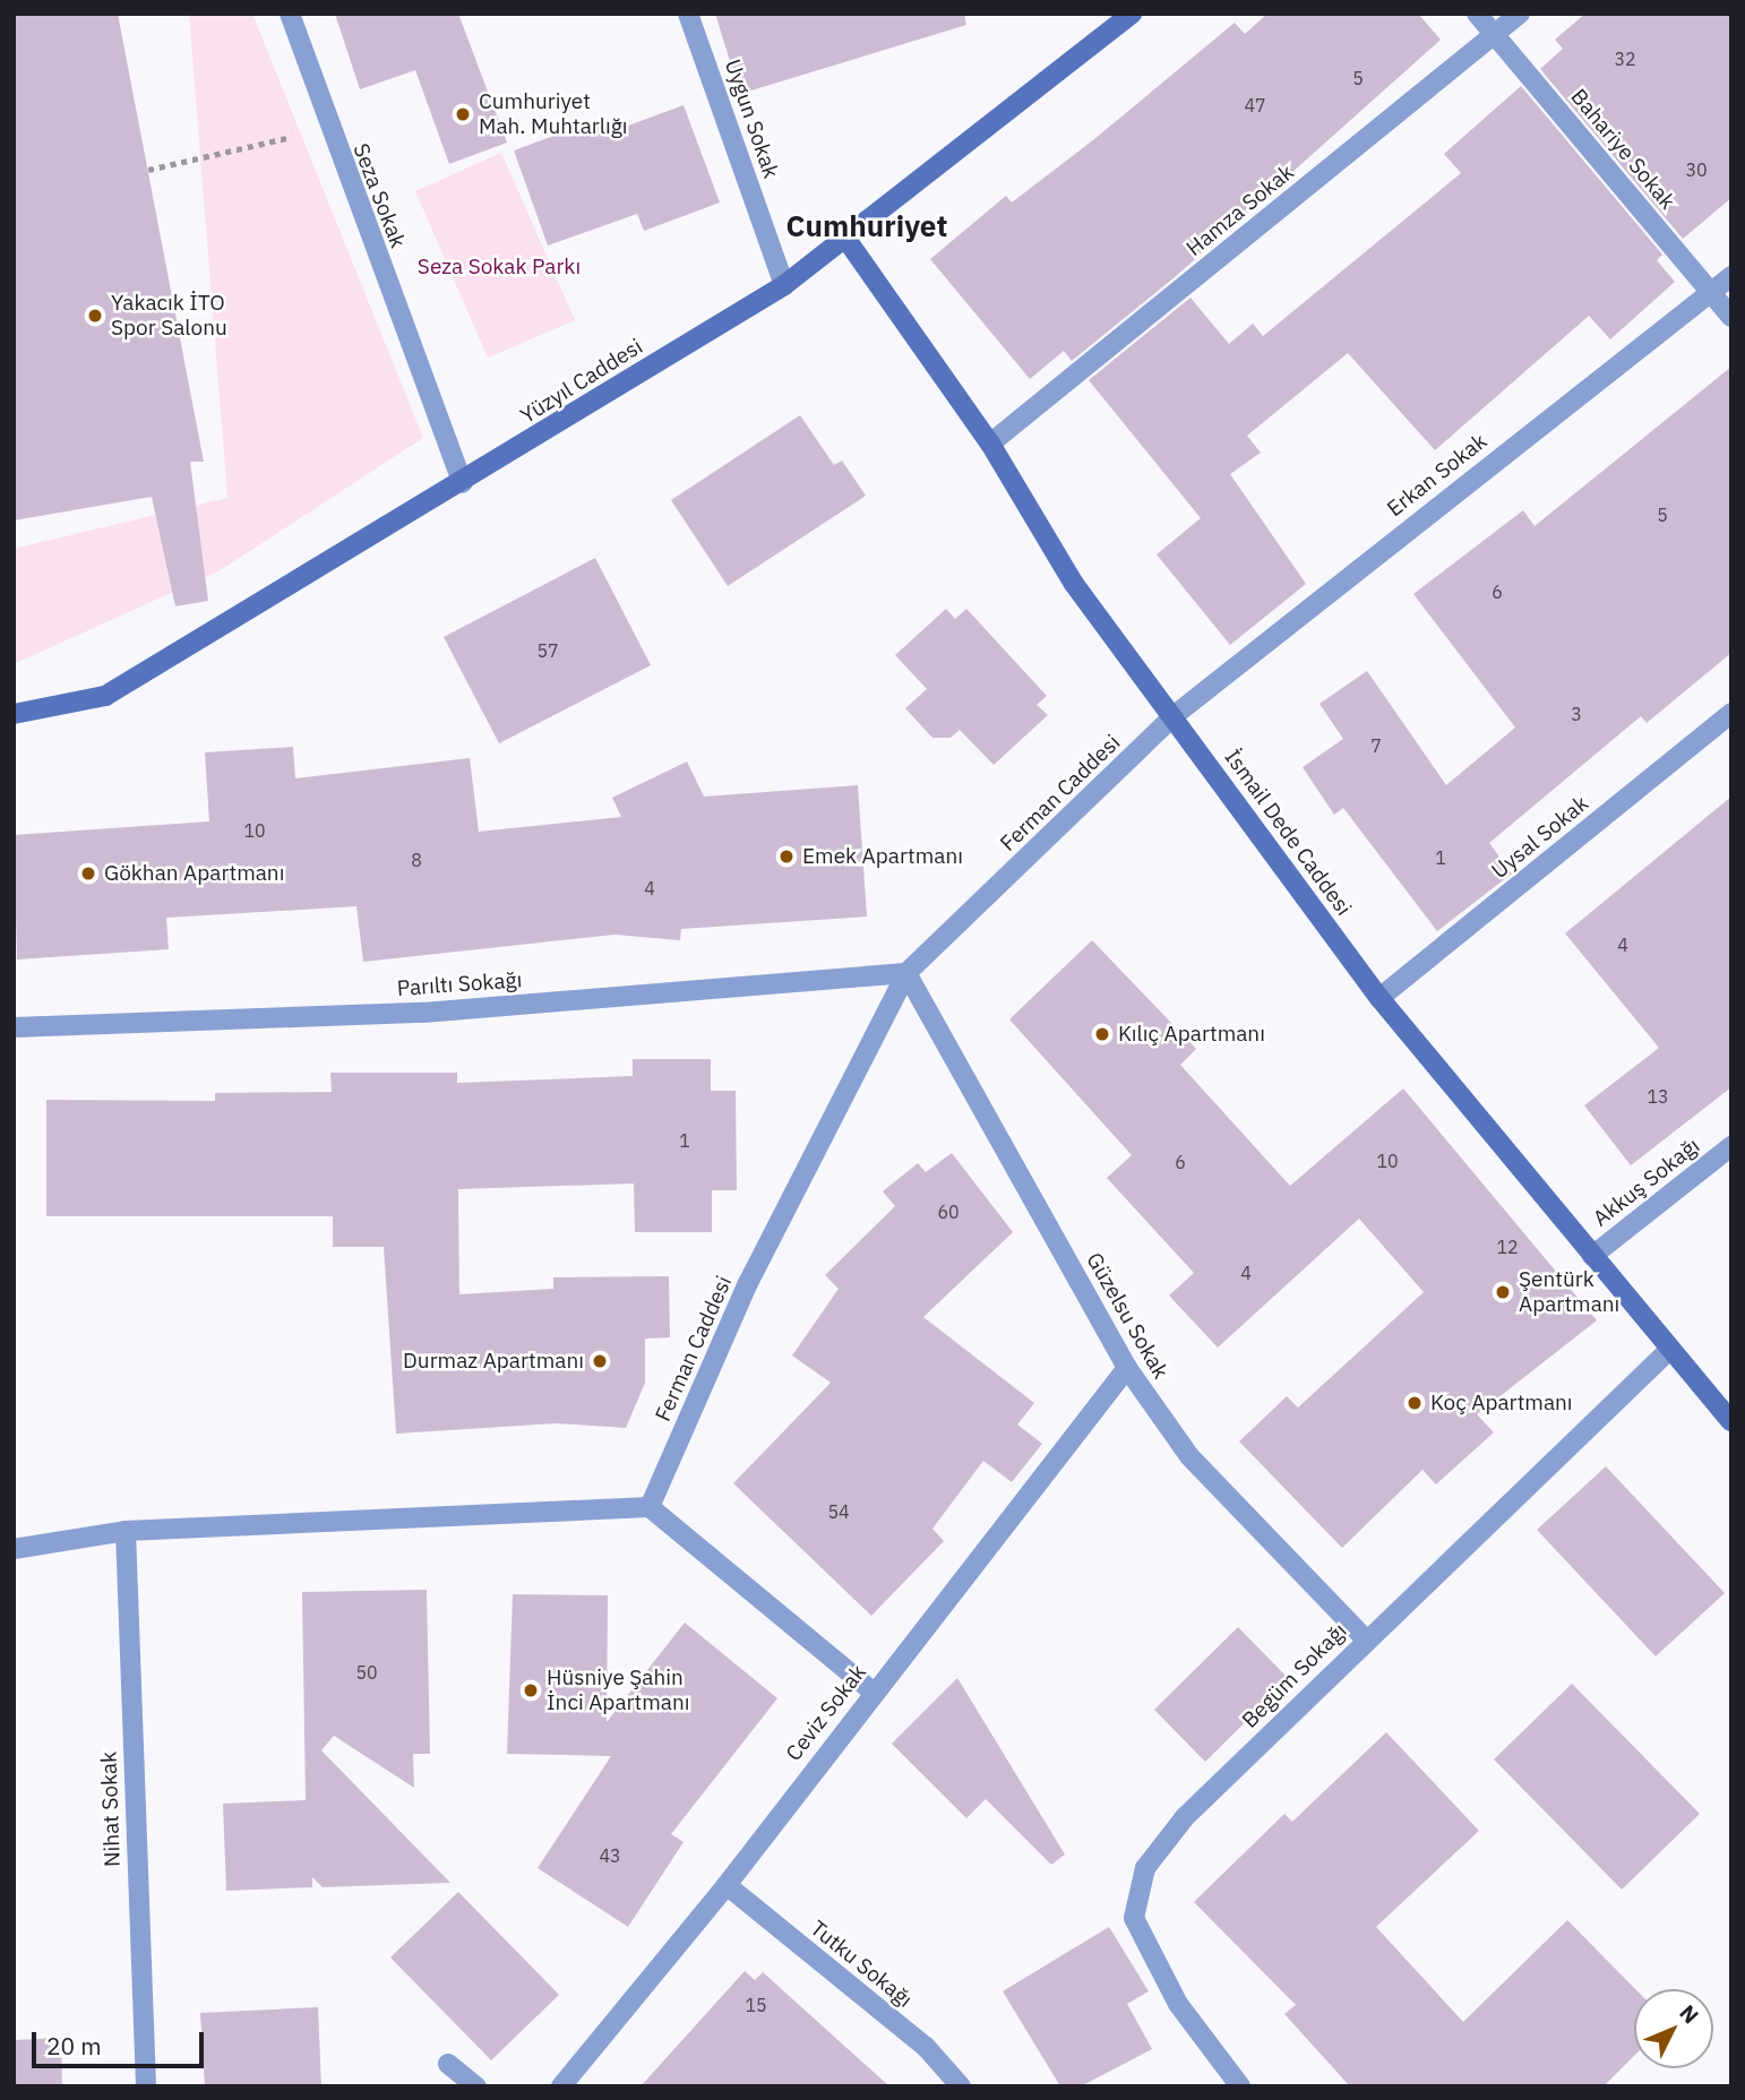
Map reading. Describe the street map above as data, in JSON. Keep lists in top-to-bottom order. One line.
{"streets":{"street":["Uygun Sokak","Bahariye Sokak","Seza Sokak","Hamza Sokak","Yüzyıl Caddesi","Erkan Sokak","Ferman Caddesi","İsmail Dede Caddesi","Uysal Sokak","Parıltı Sokağı","Akkuş Sokağı","Güzelsu Sokak","Begüm Sokağı","Ceviz Sokak","Nihat Sokak","Tutku Sokağı"]},"crossings":[["Uygun Sokak","Yüzyıl Caddesi"],["Bahariye Sokak","Hamza Sokak"],["Bahariye Sokak","Erkan Sokak"],["Seza Sokak","Yüzyıl Caddesi"],["Hamza Sokak","İsmail Dede Caddesi"],["Yüzyıl Caddesi","İsmail Dede Caddesi"],["Erkan Sokak","Ferman Caddesi"],["Erkan Sokak","İsmail Dede Caddesi"],["Ferman Caddesi","İsmail Dede Caddesi"],["Ferman Caddesi","Parıltı Sokağı"],["Ferman Caddesi","Güzelsu Sokak"],["İsmail Dede Caddesi","Uysal Sokak"],["İsmail Dede Caddesi","Akkuş Sokağı"],["İsmail Dede Caddesi","Begüm Sokağı"],["Parıltı Sokağı","Güzelsu Sokak"],["Güzelsu Sokak","Begüm Sokağı"],["Güzelsu Sokak","Ceviz Sokak"],["Ceviz Sokak","Tutku Sokağı"]],"districts":["Cumhuriyet"],"parks":["Seza Sokak Parkı"],"places":["Cumhuriyet Mah. Muhtarlığı","Yakacık İTO Spor Salonu","Emek Apartmanı","Gökhan Apartmanı","Kılıç Apartmanı","Şentürk Apartmanı","Durmaz Apartmanı","Koç Apartmanı","Hüsniye Şahin İnci Apartmanı"],"house_numbers":["32","5","47","30","5","6","57","3","7","10","1","8","4","4","13","1","10","6","60","12","4","54","50","43","15"],"scale_bar":"20 m","north":"top right"}
